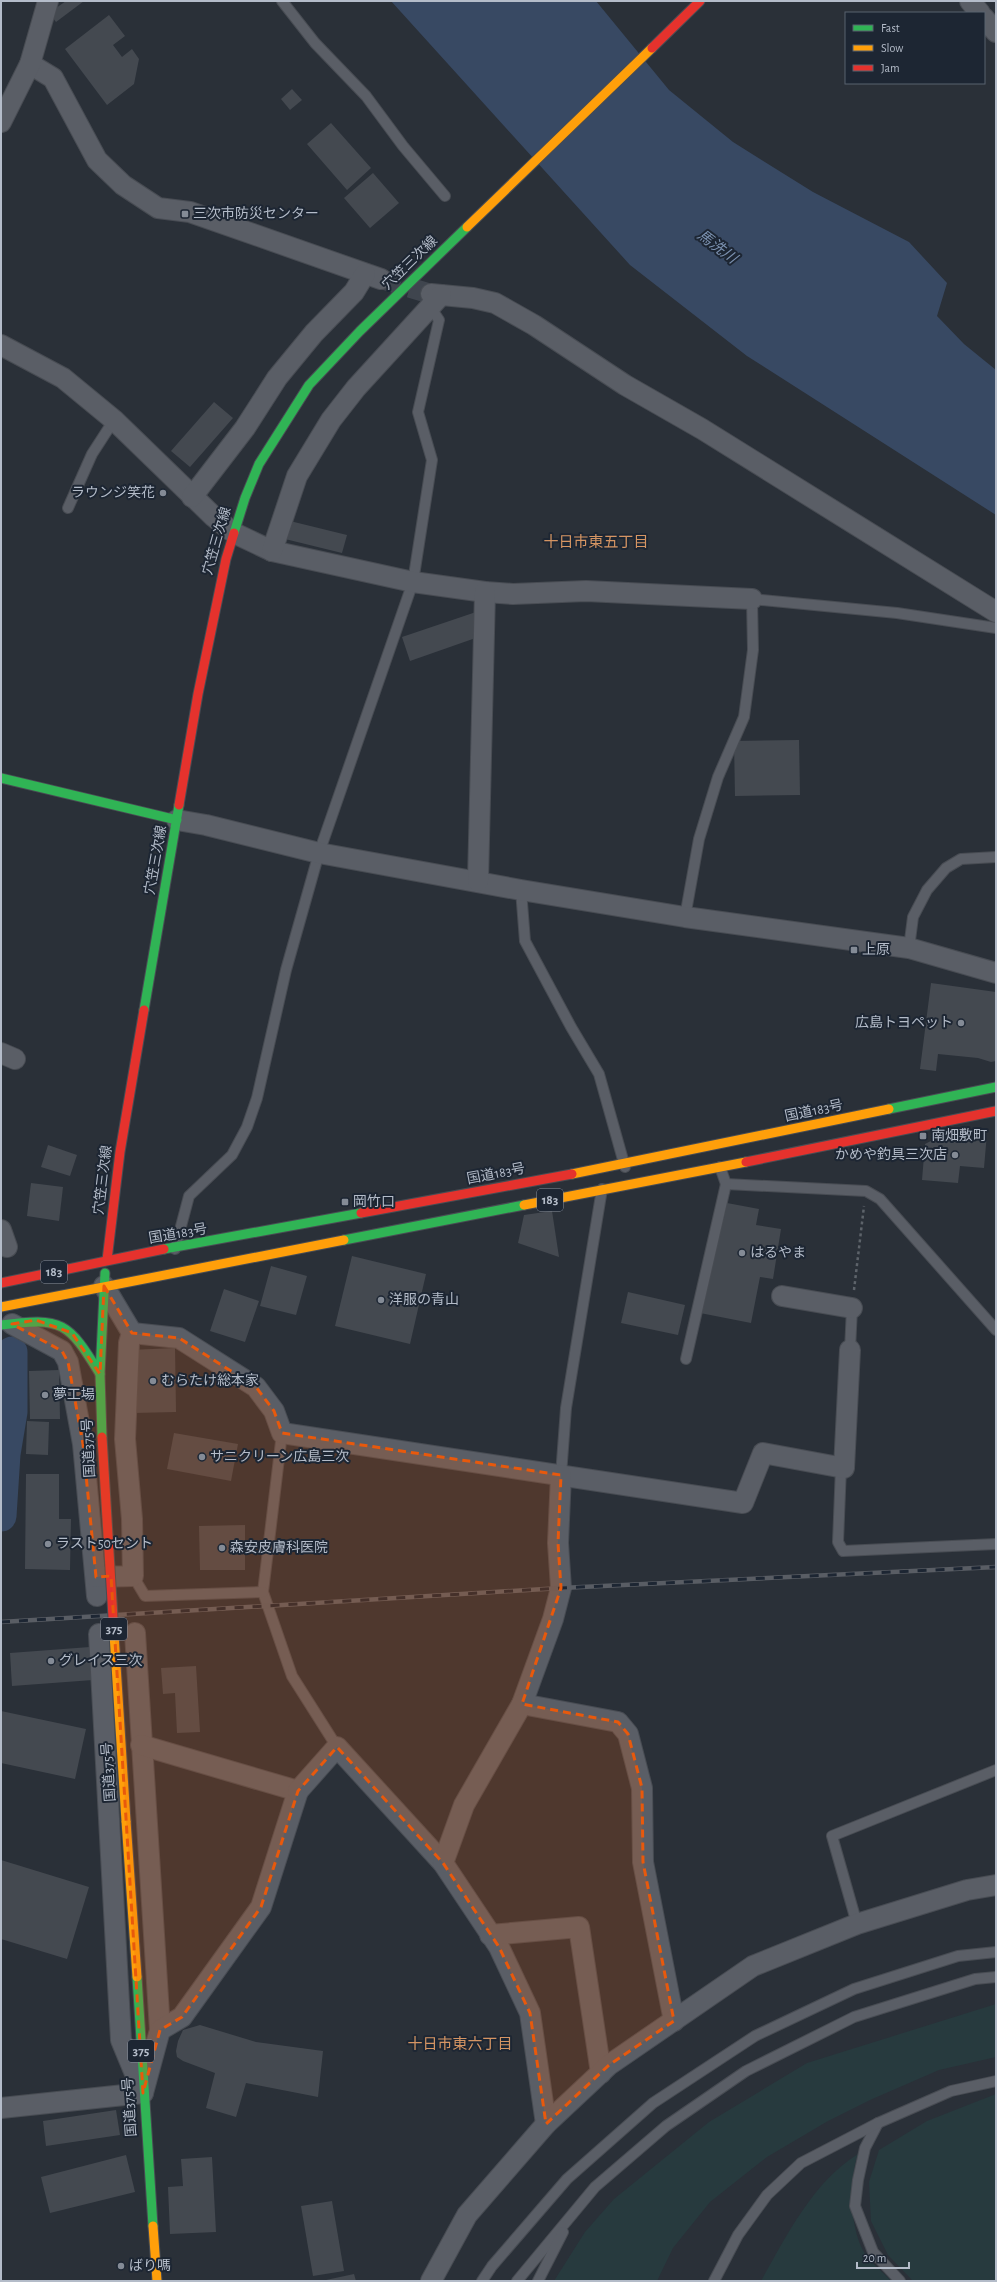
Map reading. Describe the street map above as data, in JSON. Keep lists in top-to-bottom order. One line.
{"streets":{"main road":["穴笠三次線","国道183号","183","国道375号","375"]},"crossings":[["穴笠三次線","国道183号"],["穴笠三次線","国道375号"],["国道183号","国道375号"],["183","国道375号"]],"districts":["十日市東五丁目","十日市東六丁目"],"water":["馬洗川"],"places":{"transit":["三次市防災センター","上原","南畑敷町","岡竹口"],"other":["ラウンジ笑花","広島トヨペット","かめや釣具三次店","はるやま","洋服の青山","むらたけ総本家","夢工場","サニクリーン広島三次","ラスト50セント","森安皮膚科医院","グレイス三次","ばり嗎"]},"legend":["Fast","Slow","Jam"],"scale_bar":"20 m"}
